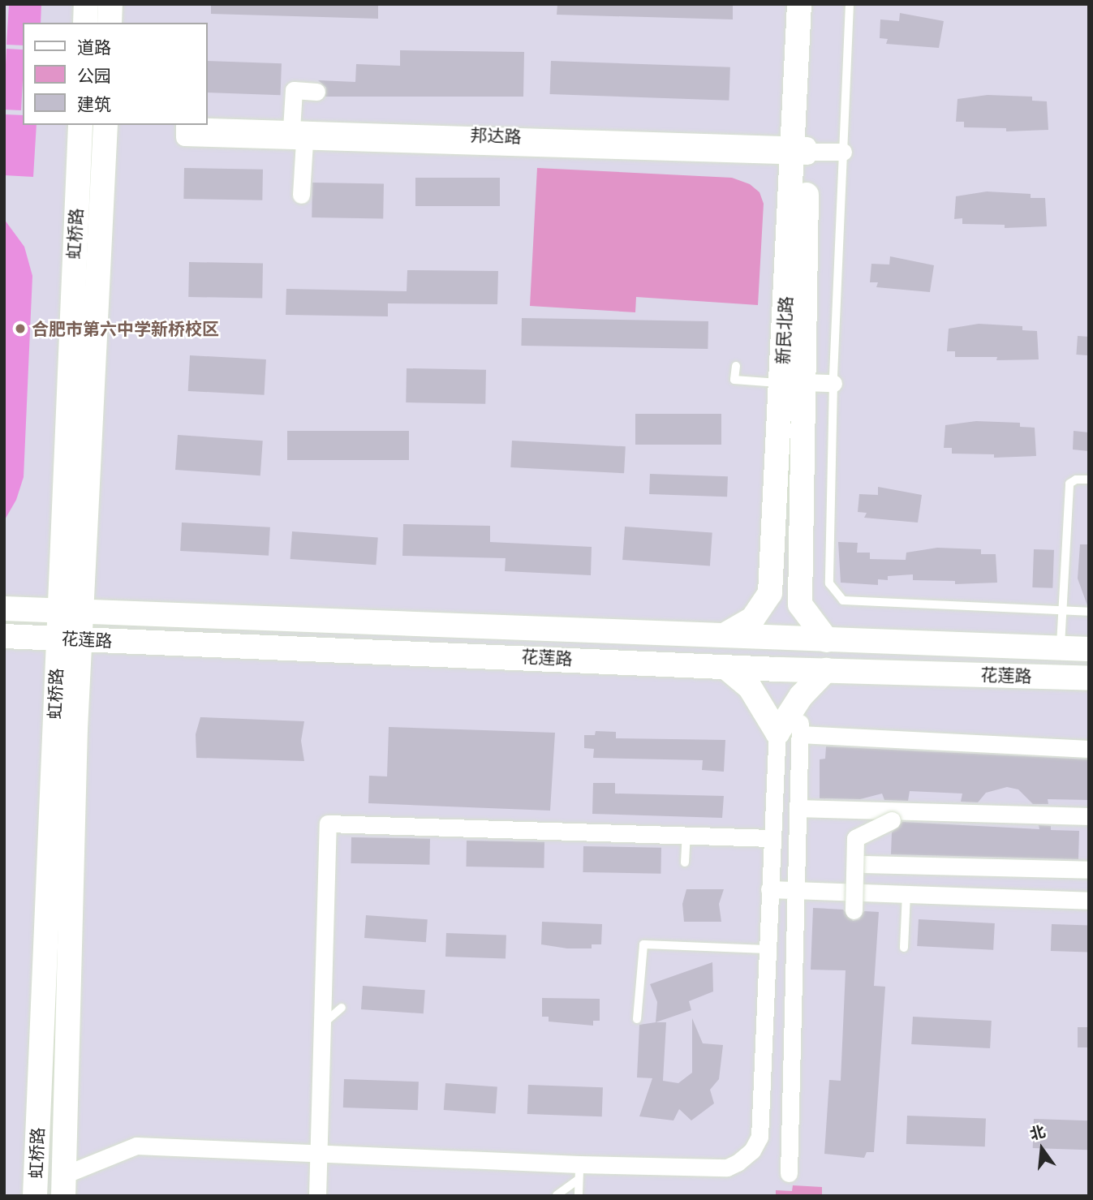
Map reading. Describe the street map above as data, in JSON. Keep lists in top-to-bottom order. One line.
{"streets":{"main road":["虹桥路","新民北路","花莲路"],"street":["邦达路"]},"crossings":[["邦达路","新民北路"],["虹桥路","花莲路"],["新民北路","花莲路"]],"places":["合肥市第六中学新桥校区"],"legend":["道路","公园","建筑"],"north":"top"}
